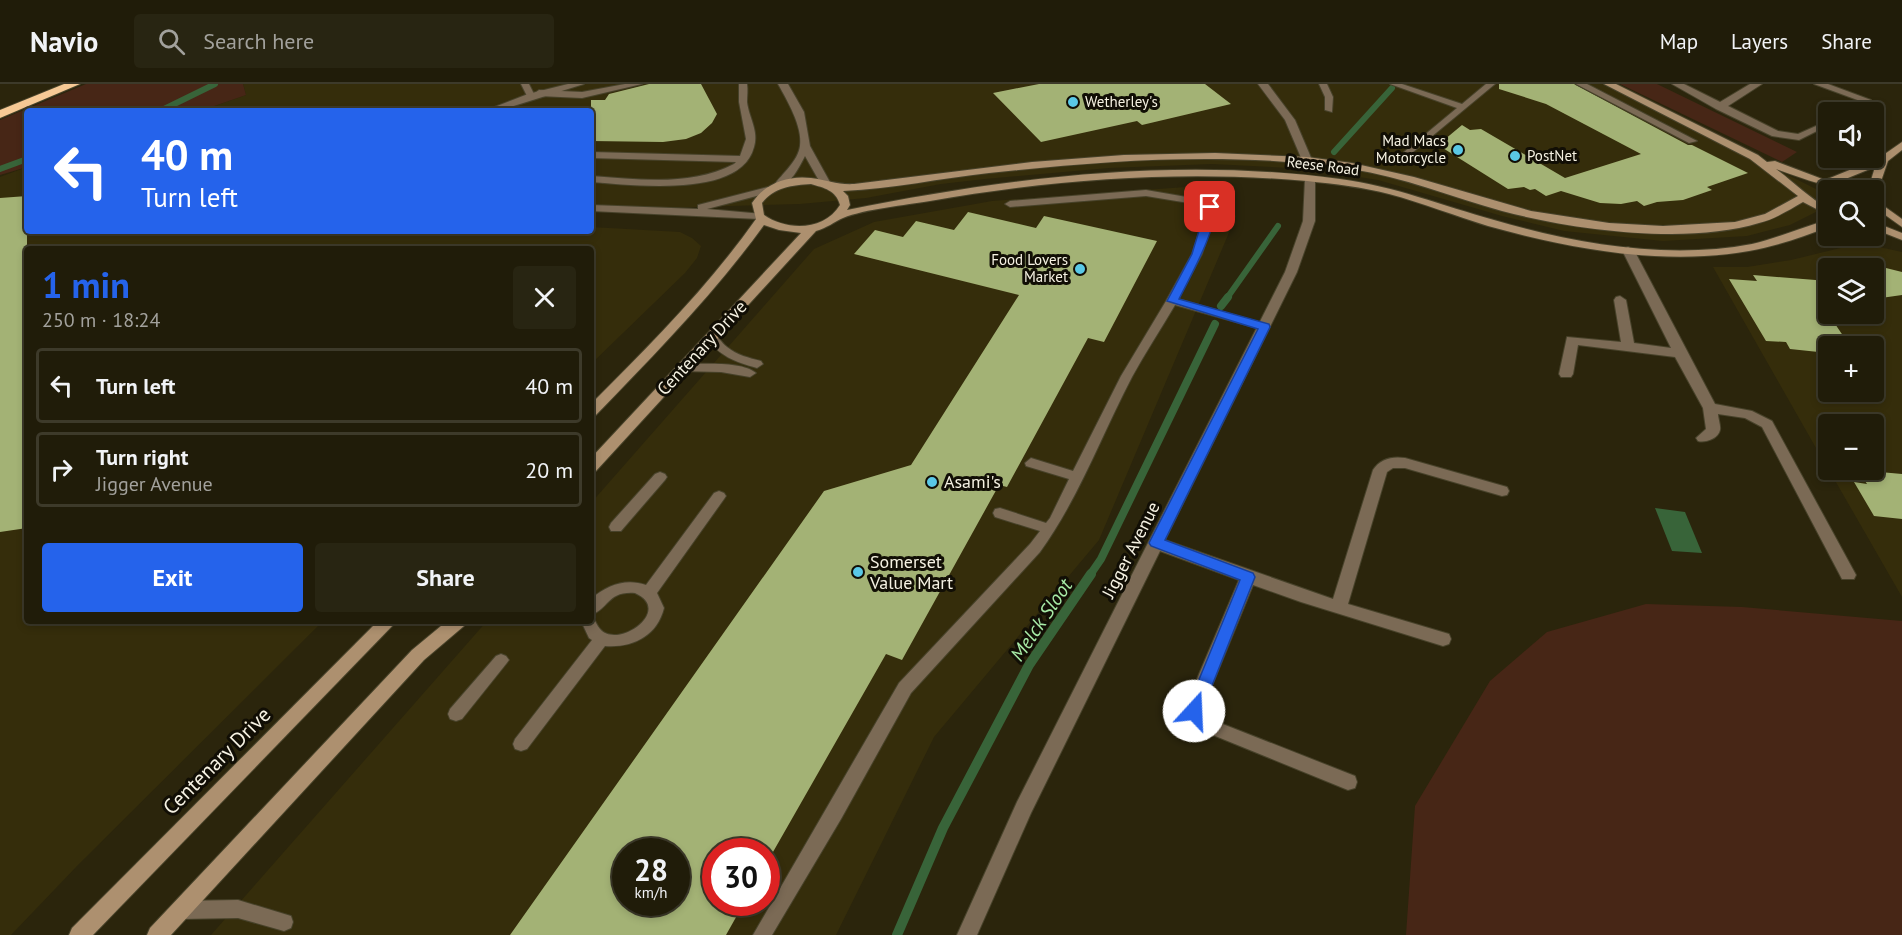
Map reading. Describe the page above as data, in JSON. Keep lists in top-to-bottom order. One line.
{"streets":{"street":["Reese Road","Centenary Drive","Jigger Avenue"]},"crossings":[["Reese Road","Centenary Drive"],["Reese Road","Jigger Avenue"]],"water":["Melck Sloot"],"places":["Wetherley's","Mad Macs Motorcycle","PostNet","Food Lovers Market","Asami's","Somerset Value Mart"],"page":{"header":"Navio","search":"Search here","nav":["Map","Layers","Share"],"map_buttons":["+","−"],"turn":["40 m","Turn left"],"heading":["1 min","250 m · 18:24"],"list":[{"name":"Turn left","value":"40 m"},{"name":"Turn right","note":"Jigger Avenue","value":"20 m"}],"buttons":["Exit","Share"],"speed":"28 km/h","limit":"30"}}
